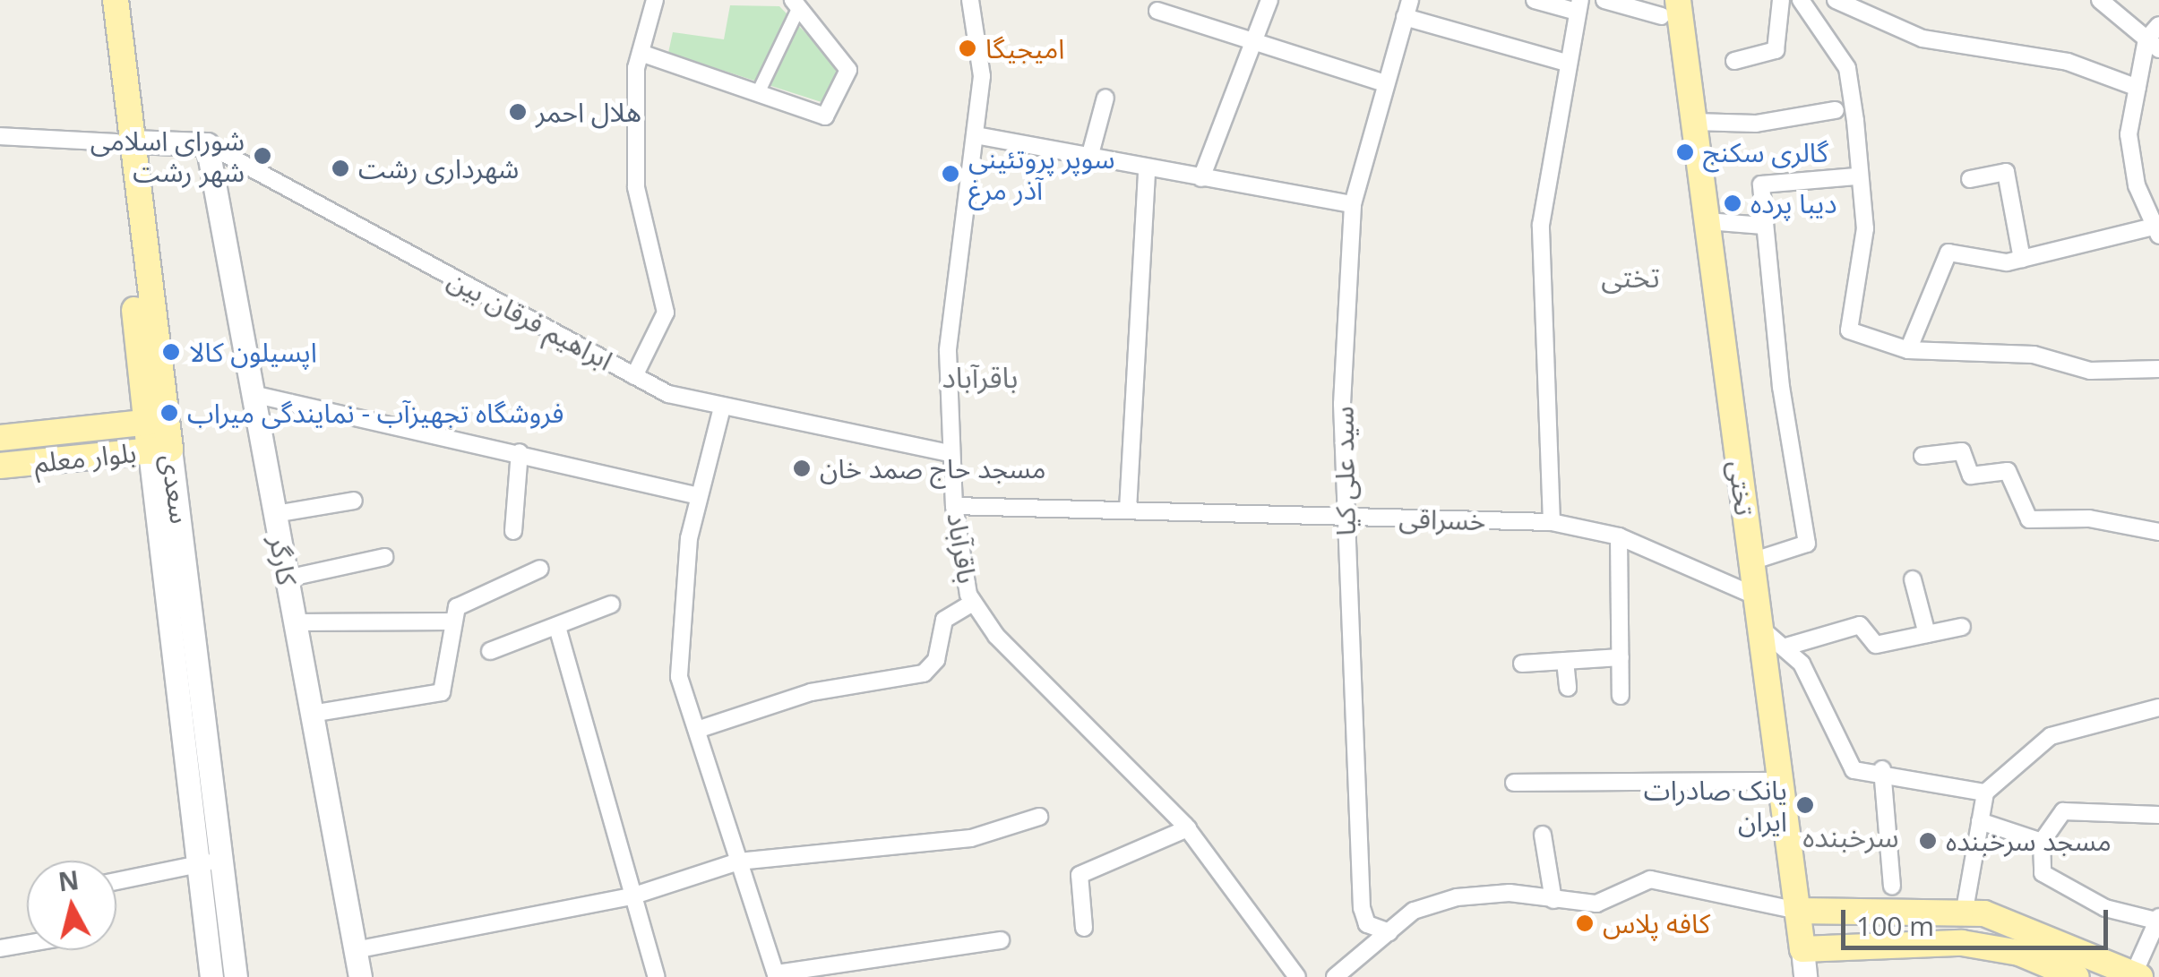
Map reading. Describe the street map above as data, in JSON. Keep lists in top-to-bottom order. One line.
{"streets":{"main road":["ابراهیم فرقان بین","بلوار معلم","تختی","سعدی","کارگر"],"street":["سید علی کیا","خسراقی","باقرآباد"]},"crossings":[["ابراهیم فرقان بین","سعدی"],["ابراهیم فرقان بین","باقرآباد"],["ابراهیم فرقان بین","کارگر"],["بلوار معلم","سعدی"],["سید علی کیا","خسراقی"],["تختی","خسراقی"],["خسراقی","باقرآباد"]],"districts":["تختی","باقرآباد","سرخبنده"],"places":["امیجیگا","هلال احمر","گالری سکنج","شورای اسلامی شهر رشت","شهرداری رشت","سوپر پروتئینی آذر مرغ","دیبا پرده","اپسیلون کالا","فروشگاه تجهیزآب - نمایندگی میراب","مسجد حاج صمد خان","یانک صادرات ایران","مسجد سرخبنده","کافه پلاس"],"scale_bar":"100 m","north":"top"}
